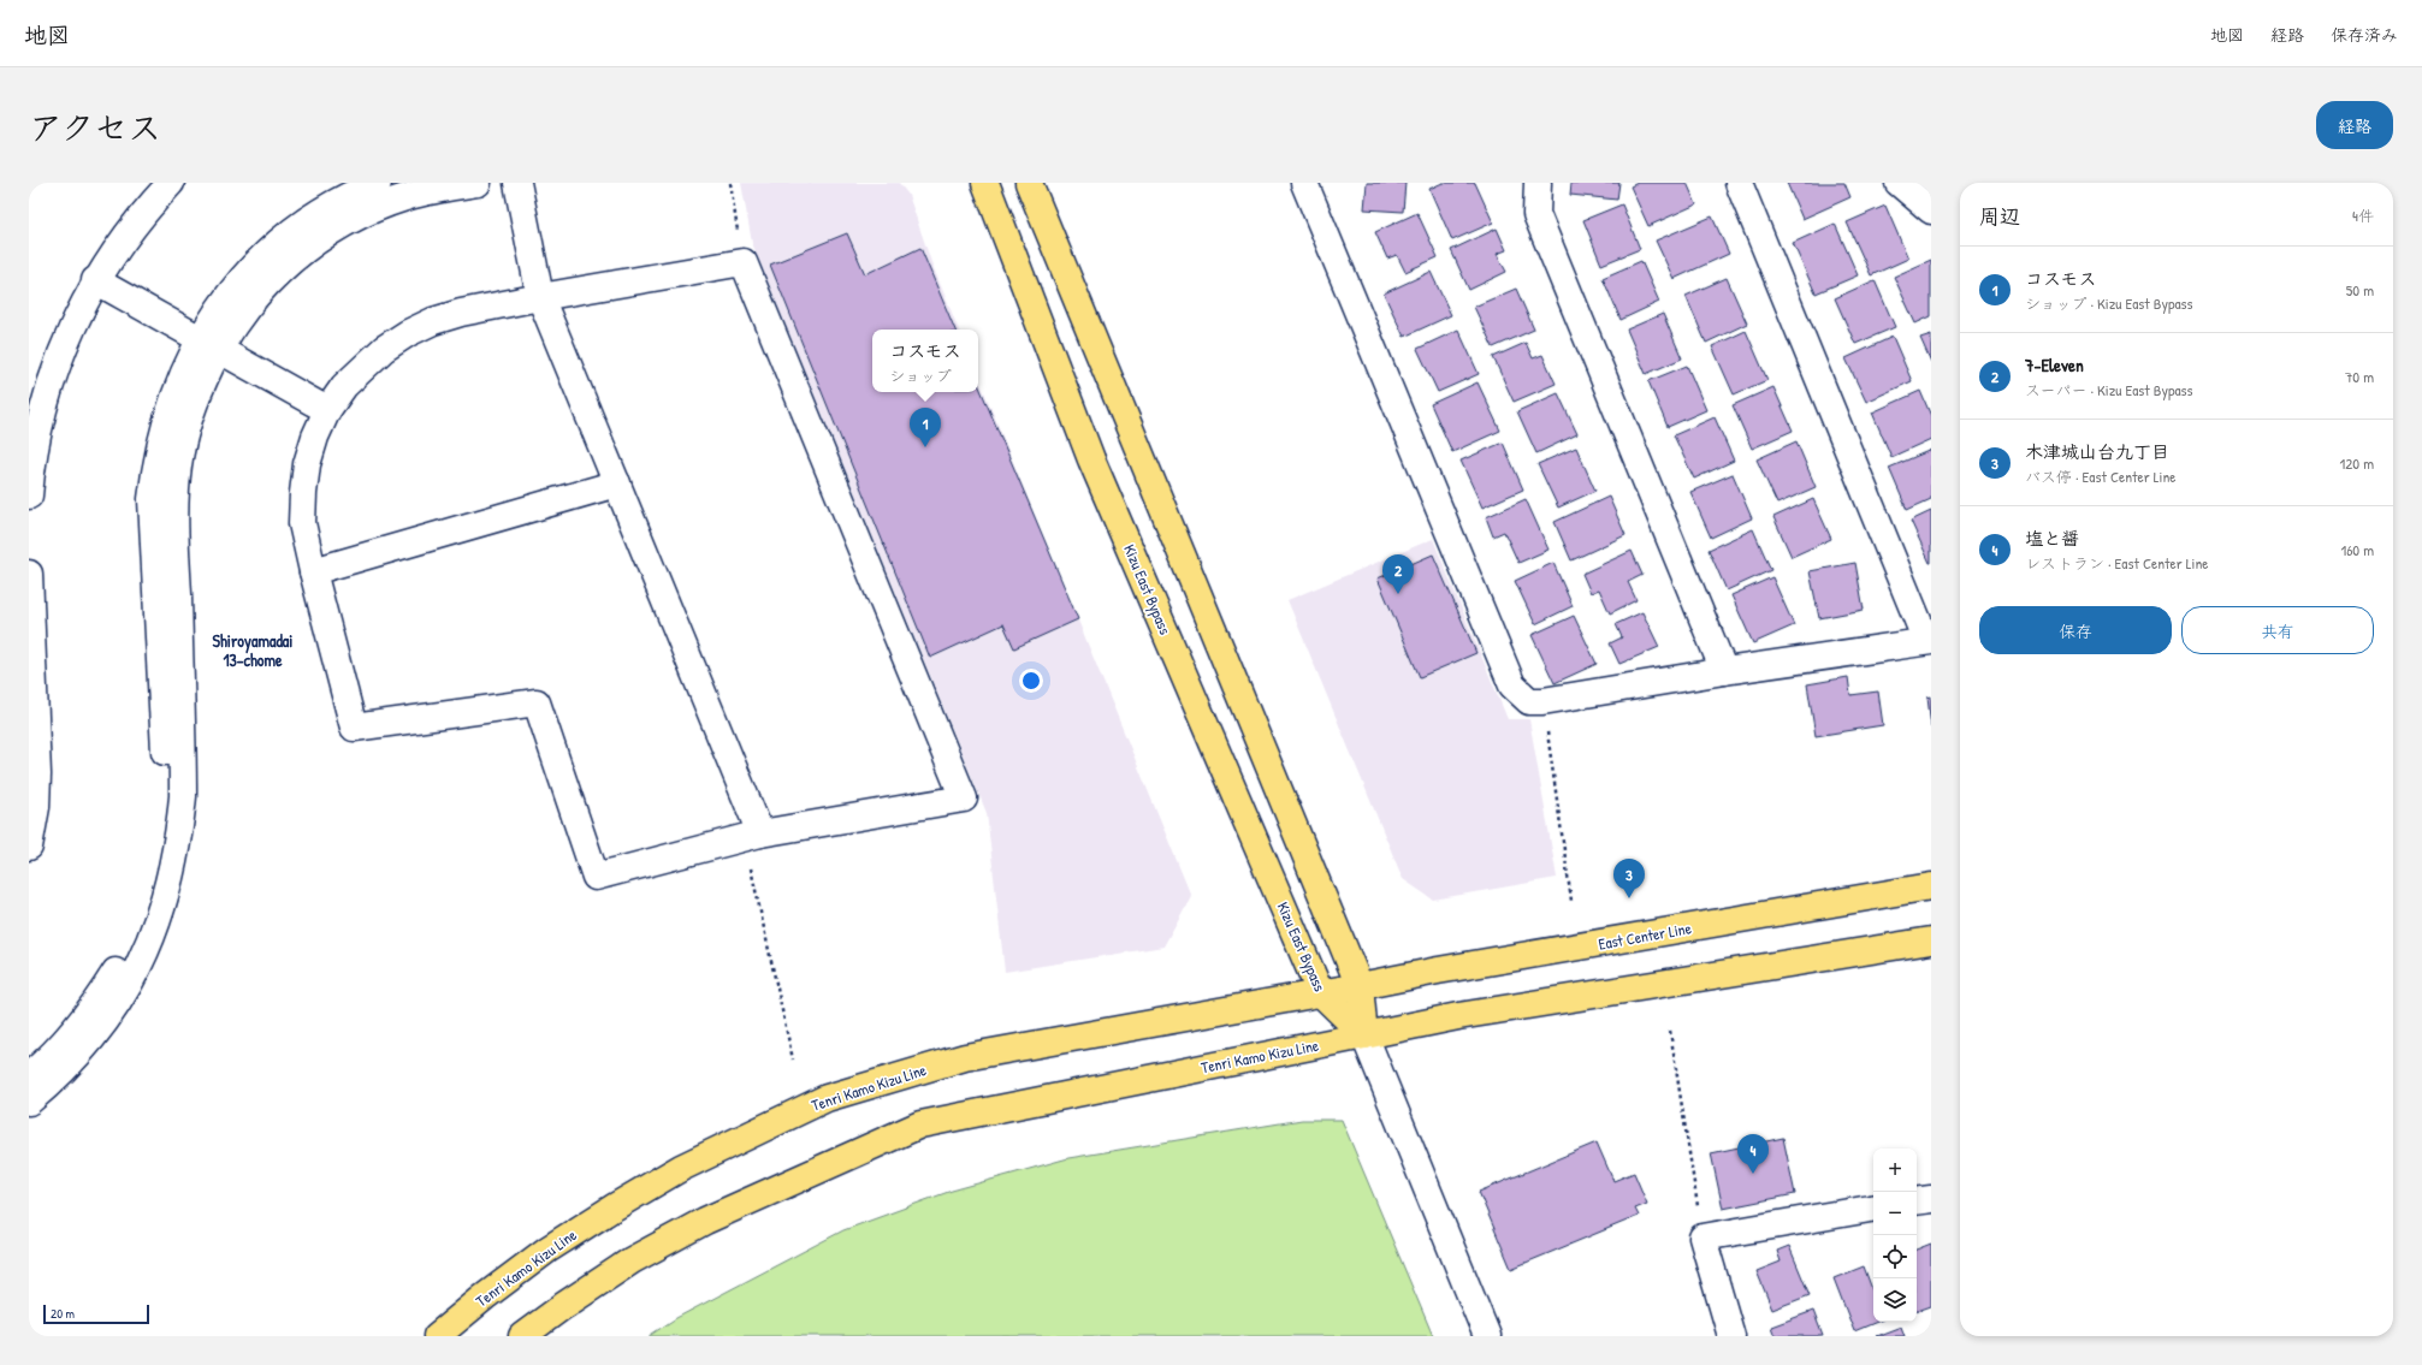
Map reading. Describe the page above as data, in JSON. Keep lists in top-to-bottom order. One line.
{"streets":{"main road":["Kizu East Bypass","East Center Line","Tenri Kamo Kizu Line"]},"crossings":[["Kizu East Bypass","Tenri Kamo Kizu Line"],["East Center Line","Tenri Kamo Kizu Line"]],"districts":["Shiroyamadai 13-chome"],"scale_bar":"20 m","page":{"header":"地図","nav":["地図","経路","保存済み"],"title":"アクセス","buttons":["経路",["保存","共有"]],"heading":["周辺","4件"],"list":[{"mark":"1","name":"コスモス","note":"ショップ · Kizu East Bypass","value":"50 m"},{"mark":"2","name":"7-Eleven","note":"スーパー · Kizu East Bypass","value":"70 m"},{"mark":"3","name":"木津城山台九丁目","note":"バス停 · East Center Line","value":"120 m"},{"mark":"4","name":"塩と醤","note":"レストラン · East Center Line","value":"160 m"}],"popup":["コスモス","ショップ"],"pins":["1","2","3","4"],"map_buttons":["+","−"],"scale":"20 m"}}
